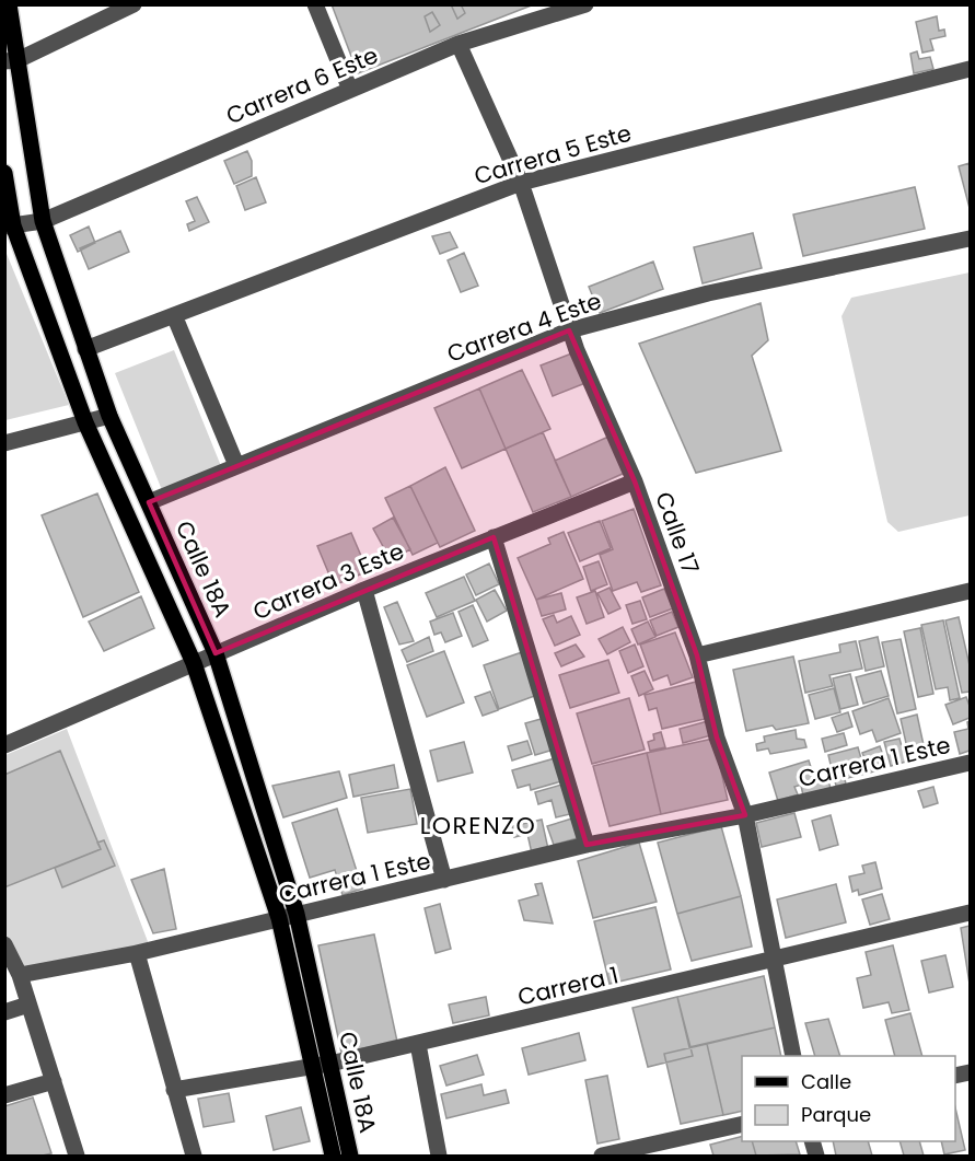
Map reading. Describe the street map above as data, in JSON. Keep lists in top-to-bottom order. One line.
{"streets":{"main road":["Calle 18A"],"street":["Carrera 6 Este","Carrera 5 Este","Carrera 4 Este","Calle 17","Carrera 3 Este","Carrera 1 Este","Carrera 1"]},"crossings":[["Carrera 6 Este","Calle 17"],["Carrera 6 Este","Calle 18A"],["Carrera 5 Este","Calle 17"],["Carrera 5 Este","Calle 18A"],["Carrera 4 Este","Calle 17"],["Carrera 4 Este","Calle 18A"],["Calle 17","Carrera 3 Este"],["Calle 17","Carrera 1 Este"],["Calle 17","Carrera 1"],["Calle 18A","Carrera 3 Este"],["Calle 18A","Carrera 1 Este"],["Calle 18A","Carrera 1"]],"districts":["LORENZO"],"legend":["Calle","Parque"]}
